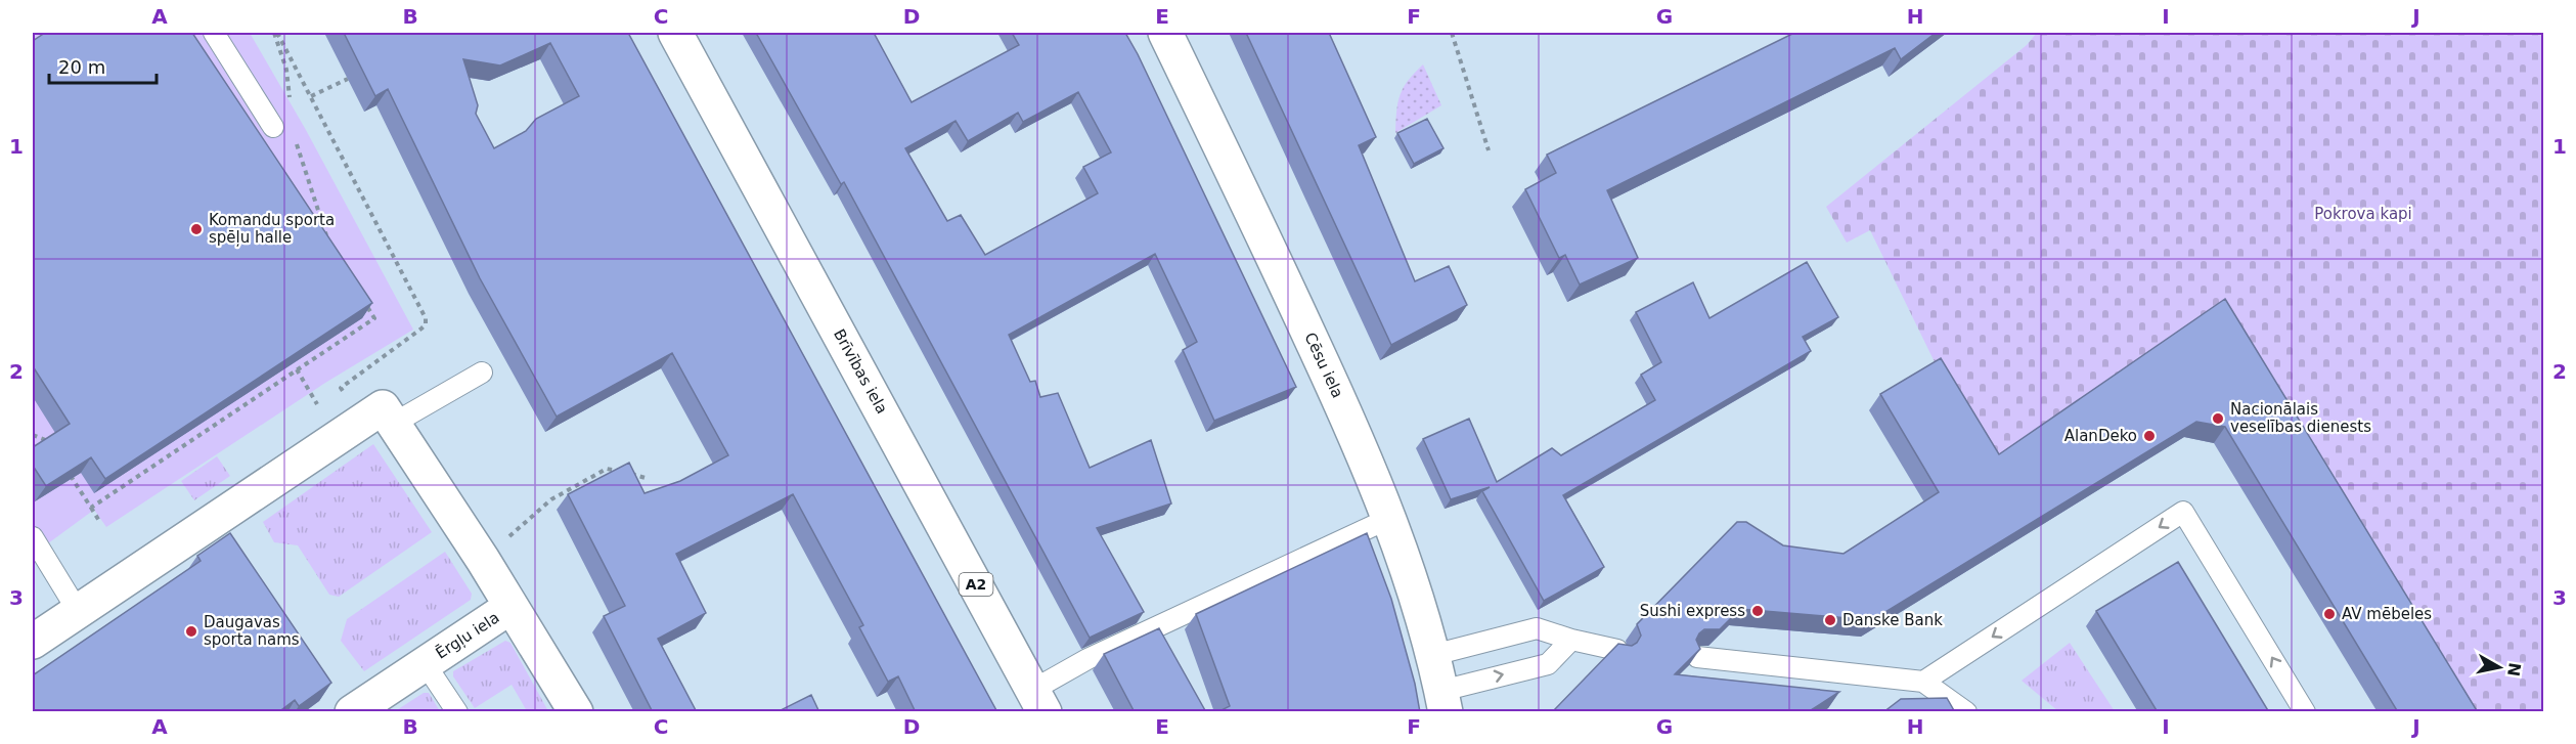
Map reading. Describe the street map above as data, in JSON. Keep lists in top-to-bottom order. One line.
{"streets":{"main road":["Cēsu iela","Brīvības iela","A2","Ērgļu iela"]},"parks":["Pokrova kapi"],"places":["Komandu sporta spēļu halle","Nacionālais veselības dienests","AlanDeko","Sushi express","AV mēbeles","Danske Bank","Daugavas sporta nams"],"scale_bar":"20 m","north":"right","grid":{"columns":["A","B","C","D","E","F","G","H","I","J"],"rows":["1","2","3"]}}
